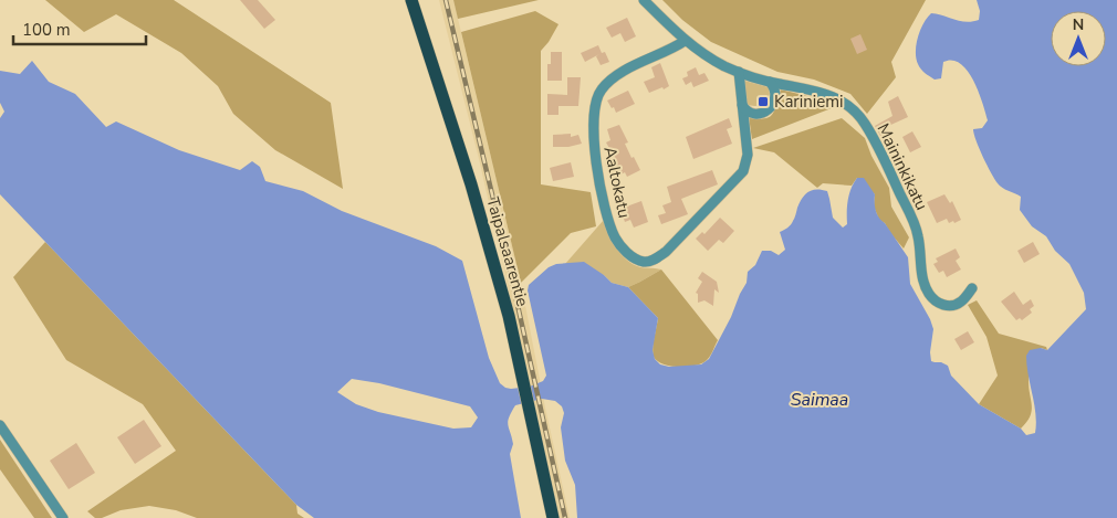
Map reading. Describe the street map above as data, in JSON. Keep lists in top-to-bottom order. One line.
{"streets":{"main road":["Taipalsaarentie"],"street":["Maininkikatu","Aaltokatu"]},"crossings":[["Maininkikatu","Aaltokatu"]],"water":["Saimaa"],"places":{"transit":["Kariniemi"]},"scale_bar":"100 m","north":"top"}
